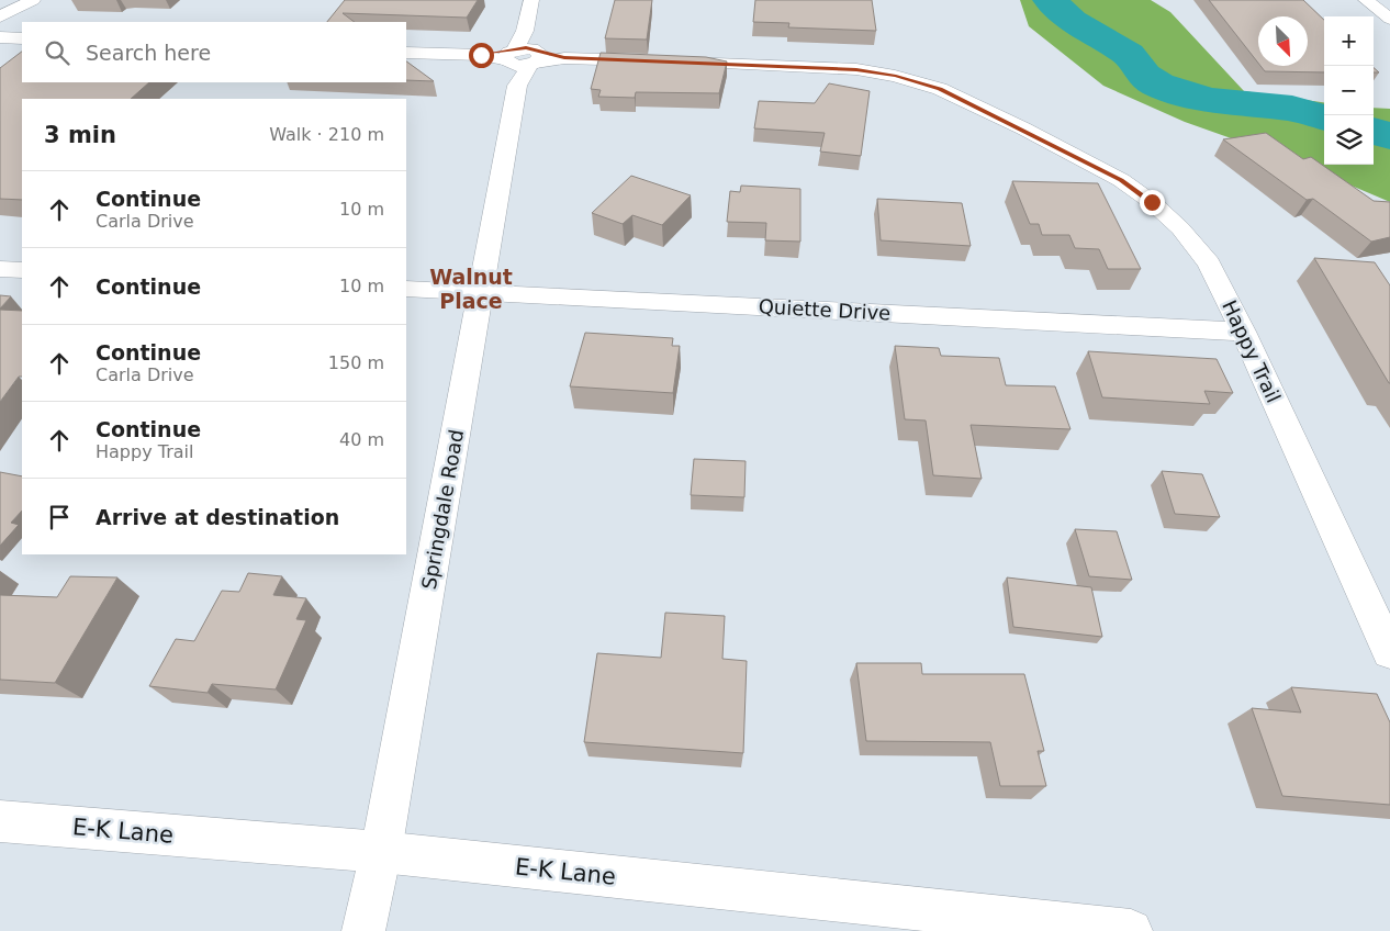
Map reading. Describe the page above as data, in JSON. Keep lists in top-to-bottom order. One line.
{"streets":{"street":["Quiette Drive","Happy Trail","Springdale Road","E-K Lane"]},"crossings":[["Quiette Drive","Happy Trail"],["Quiette Drive","Springdale Road"],["Happy Trail","Springdale Road"],["Springdale Road","E-K Lane"]],"districts":["Walnut Place"],"north":"bottom right","page":{"map_buttons":["+","−"],"search":"Search here","heading":["3 min","Walk · 210 m"],"list":[["Continue","Carla Drive","10 m"],["Continue","10 m"],["Continue","Carla Drive","150 m"],["Continue","Happy Trail","40 m"],"Arrive at destination"]}}
